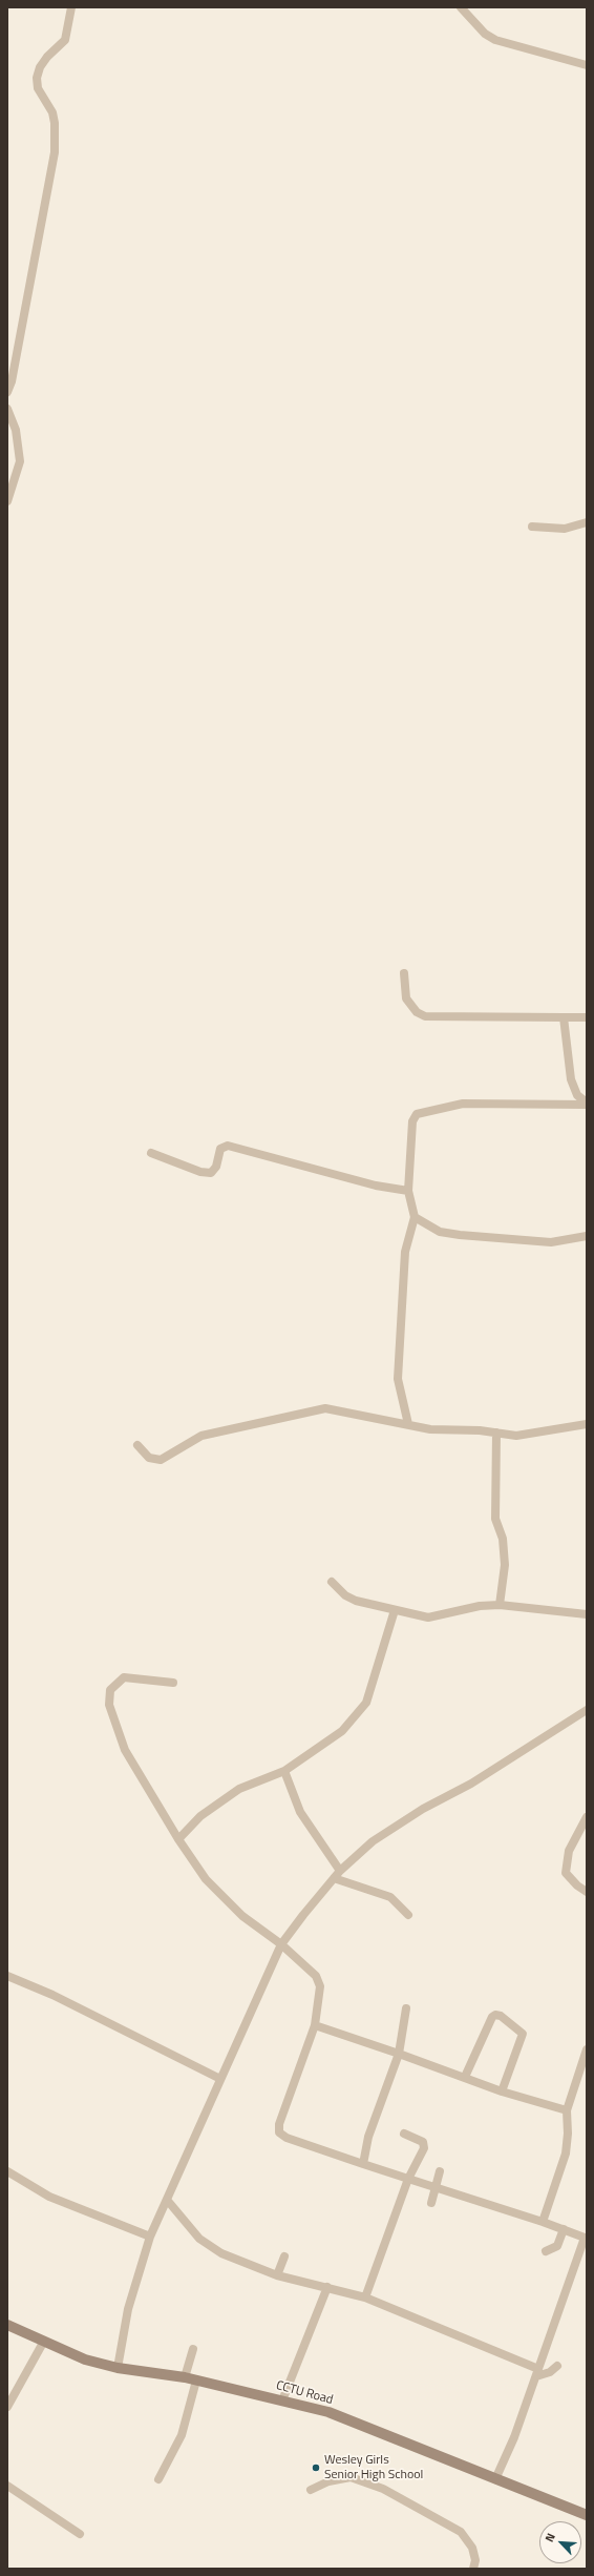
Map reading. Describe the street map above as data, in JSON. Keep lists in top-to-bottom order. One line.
{"streets":{"street":["CCTU Road"]},"places":["Wesley Girls Senior High School"],"north":"top left"}
